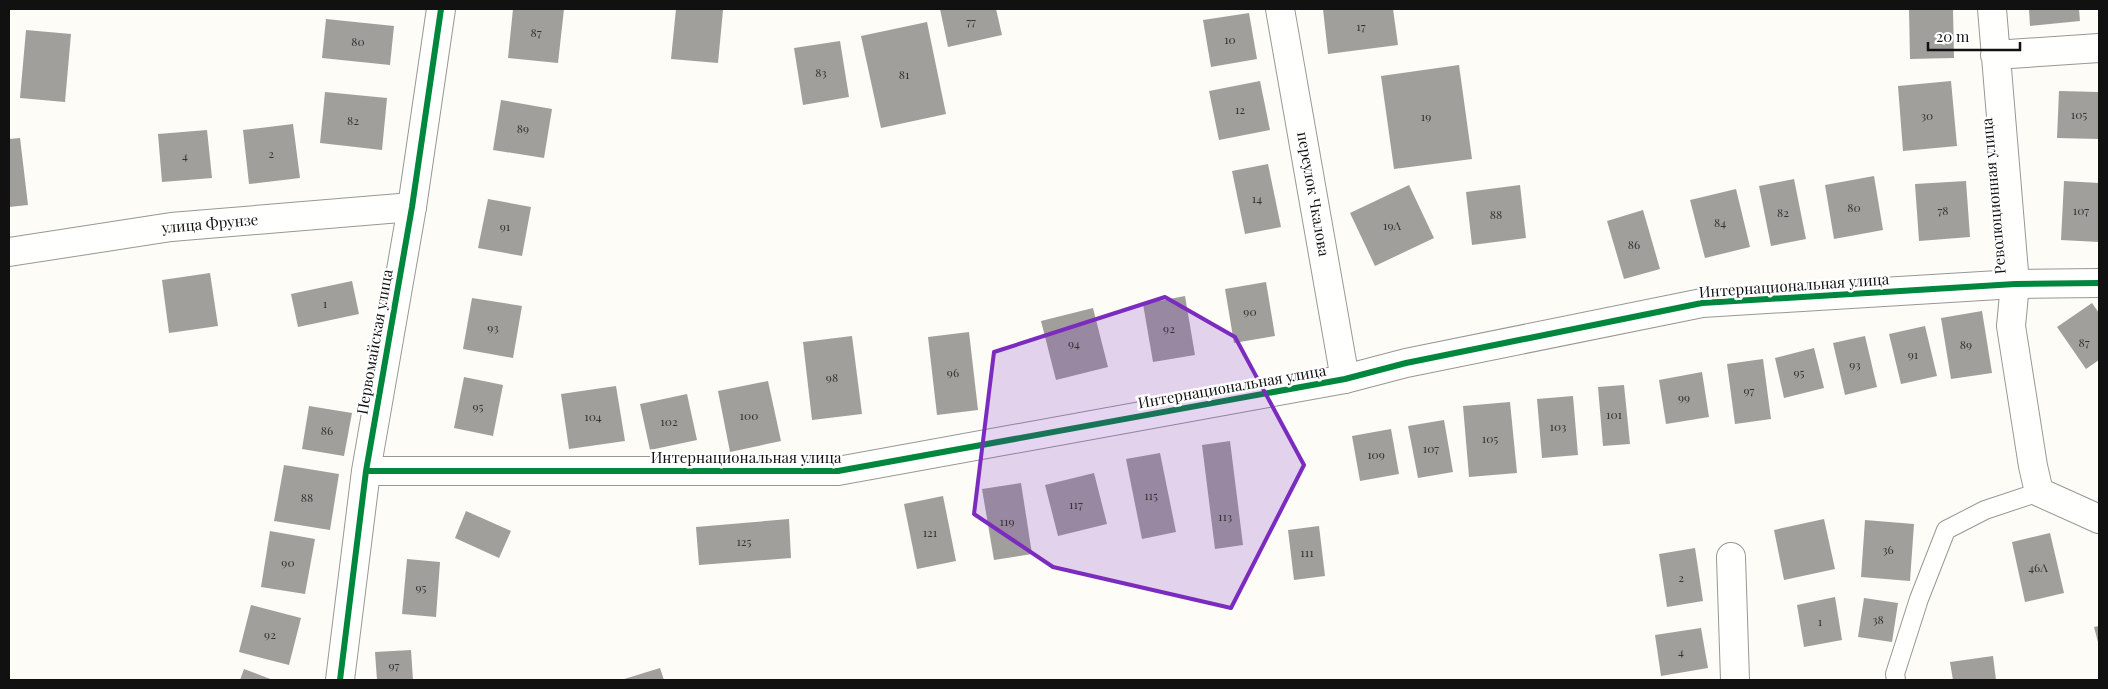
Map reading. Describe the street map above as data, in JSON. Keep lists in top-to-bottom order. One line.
{"streets":{"street":["переулок Чкалова","Революционная улица","улица Фрунзе","Интернациональная улица","Первомайская улица"]},"crossings":[["переулок Чкалова","Интернациональная улица"],["Революционная улица","Интернациональная улица"],["улица Фрунзе","Первомайская улица"],["Интернациональная улица","Первомайская улица"]],"house_numbers":["77","17","87","10","80","83","81","12","105","30","19","82","89","2","4","14","80","78","107","82","88","84","19А","91","86","1","90","93","92","87","94","89","91","93","96","95","98","97","99","95","101","100","104","102","103","86","105","107","109","115","88","117","113","119","121","125","36","111","90","46А","2","95","38","1","92","4","97"],"scale_bar":"20 m"}
